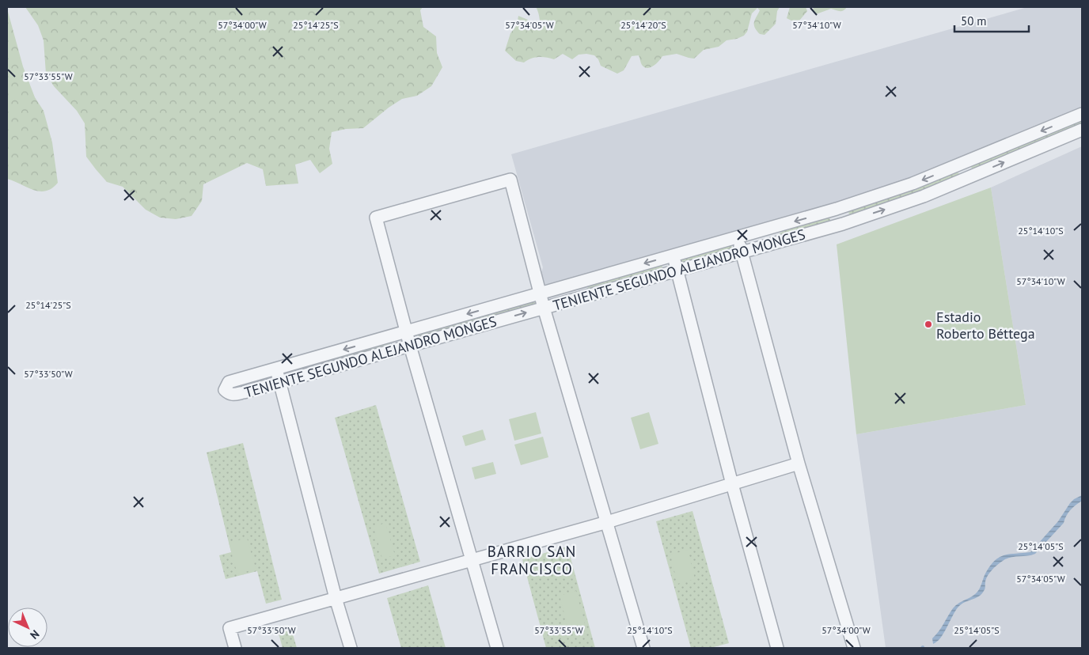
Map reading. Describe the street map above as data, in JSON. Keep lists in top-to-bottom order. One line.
{"streets":{"street":["TENIENTE SEGUNDO ALEJANDRO MONGES"]},"districts":["BARRIO SAN FRANCISCO"],"places":["Estadio Roberto Béttega"],"scale_bar":"50 m","north":"bottom right","coordinates":["25°14'25\"S","25°14'20\"S","57°34'00\"W","57°34'05\"W","57°34'10\"W","57°33'55\"W","25°14'10\"S","57°33'50\"W","25°14'05\"S"]}
